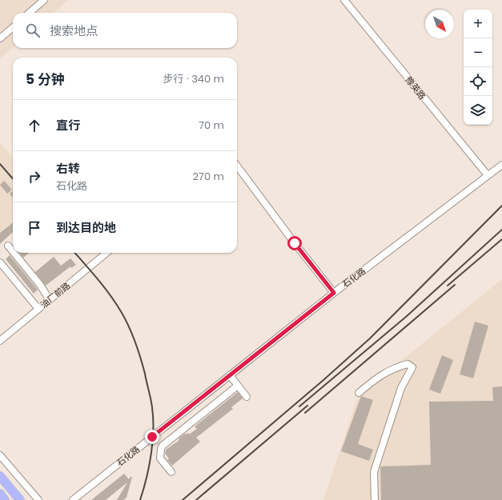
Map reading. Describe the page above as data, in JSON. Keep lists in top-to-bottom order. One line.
{"streets":{"street":["豫英路","石化路","油厂前路"]},"crossings":[["豫英路","石化路"]],"north":"bottom right","page":{"map_buttons":["+","−"],"search":"搜索地点","heading":["5 分钟","步行 · 340 m"],"list":[["直行","70 m"],["右转","石化路","270 m"],"到达目的地"]}}
